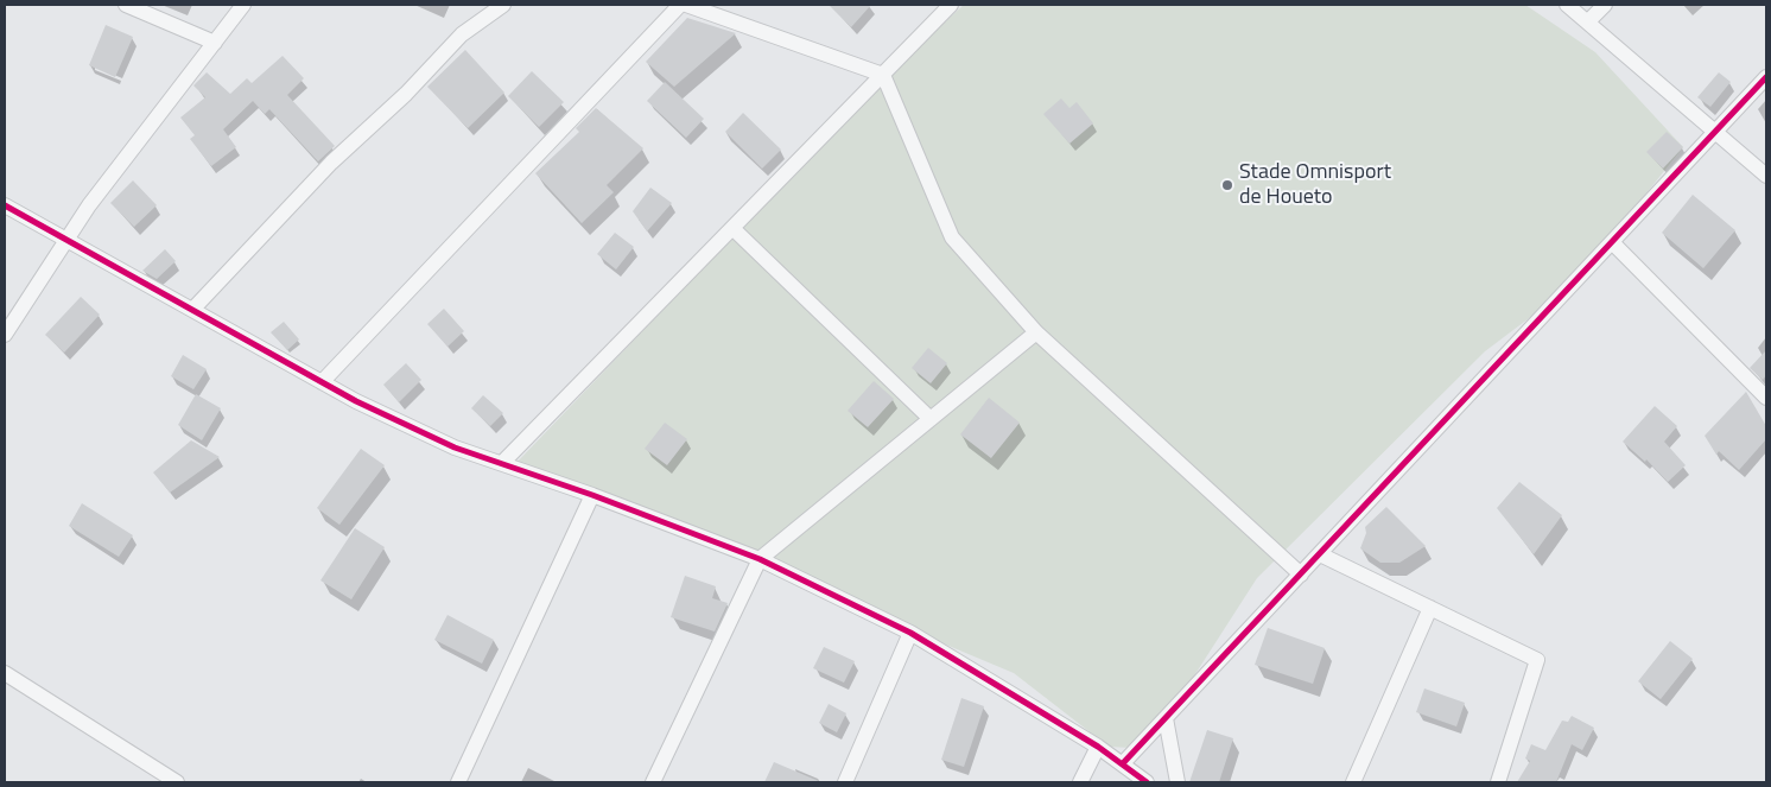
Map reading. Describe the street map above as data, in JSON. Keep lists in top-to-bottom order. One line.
{"places":["Stade Omnisport de Houeto"]}
